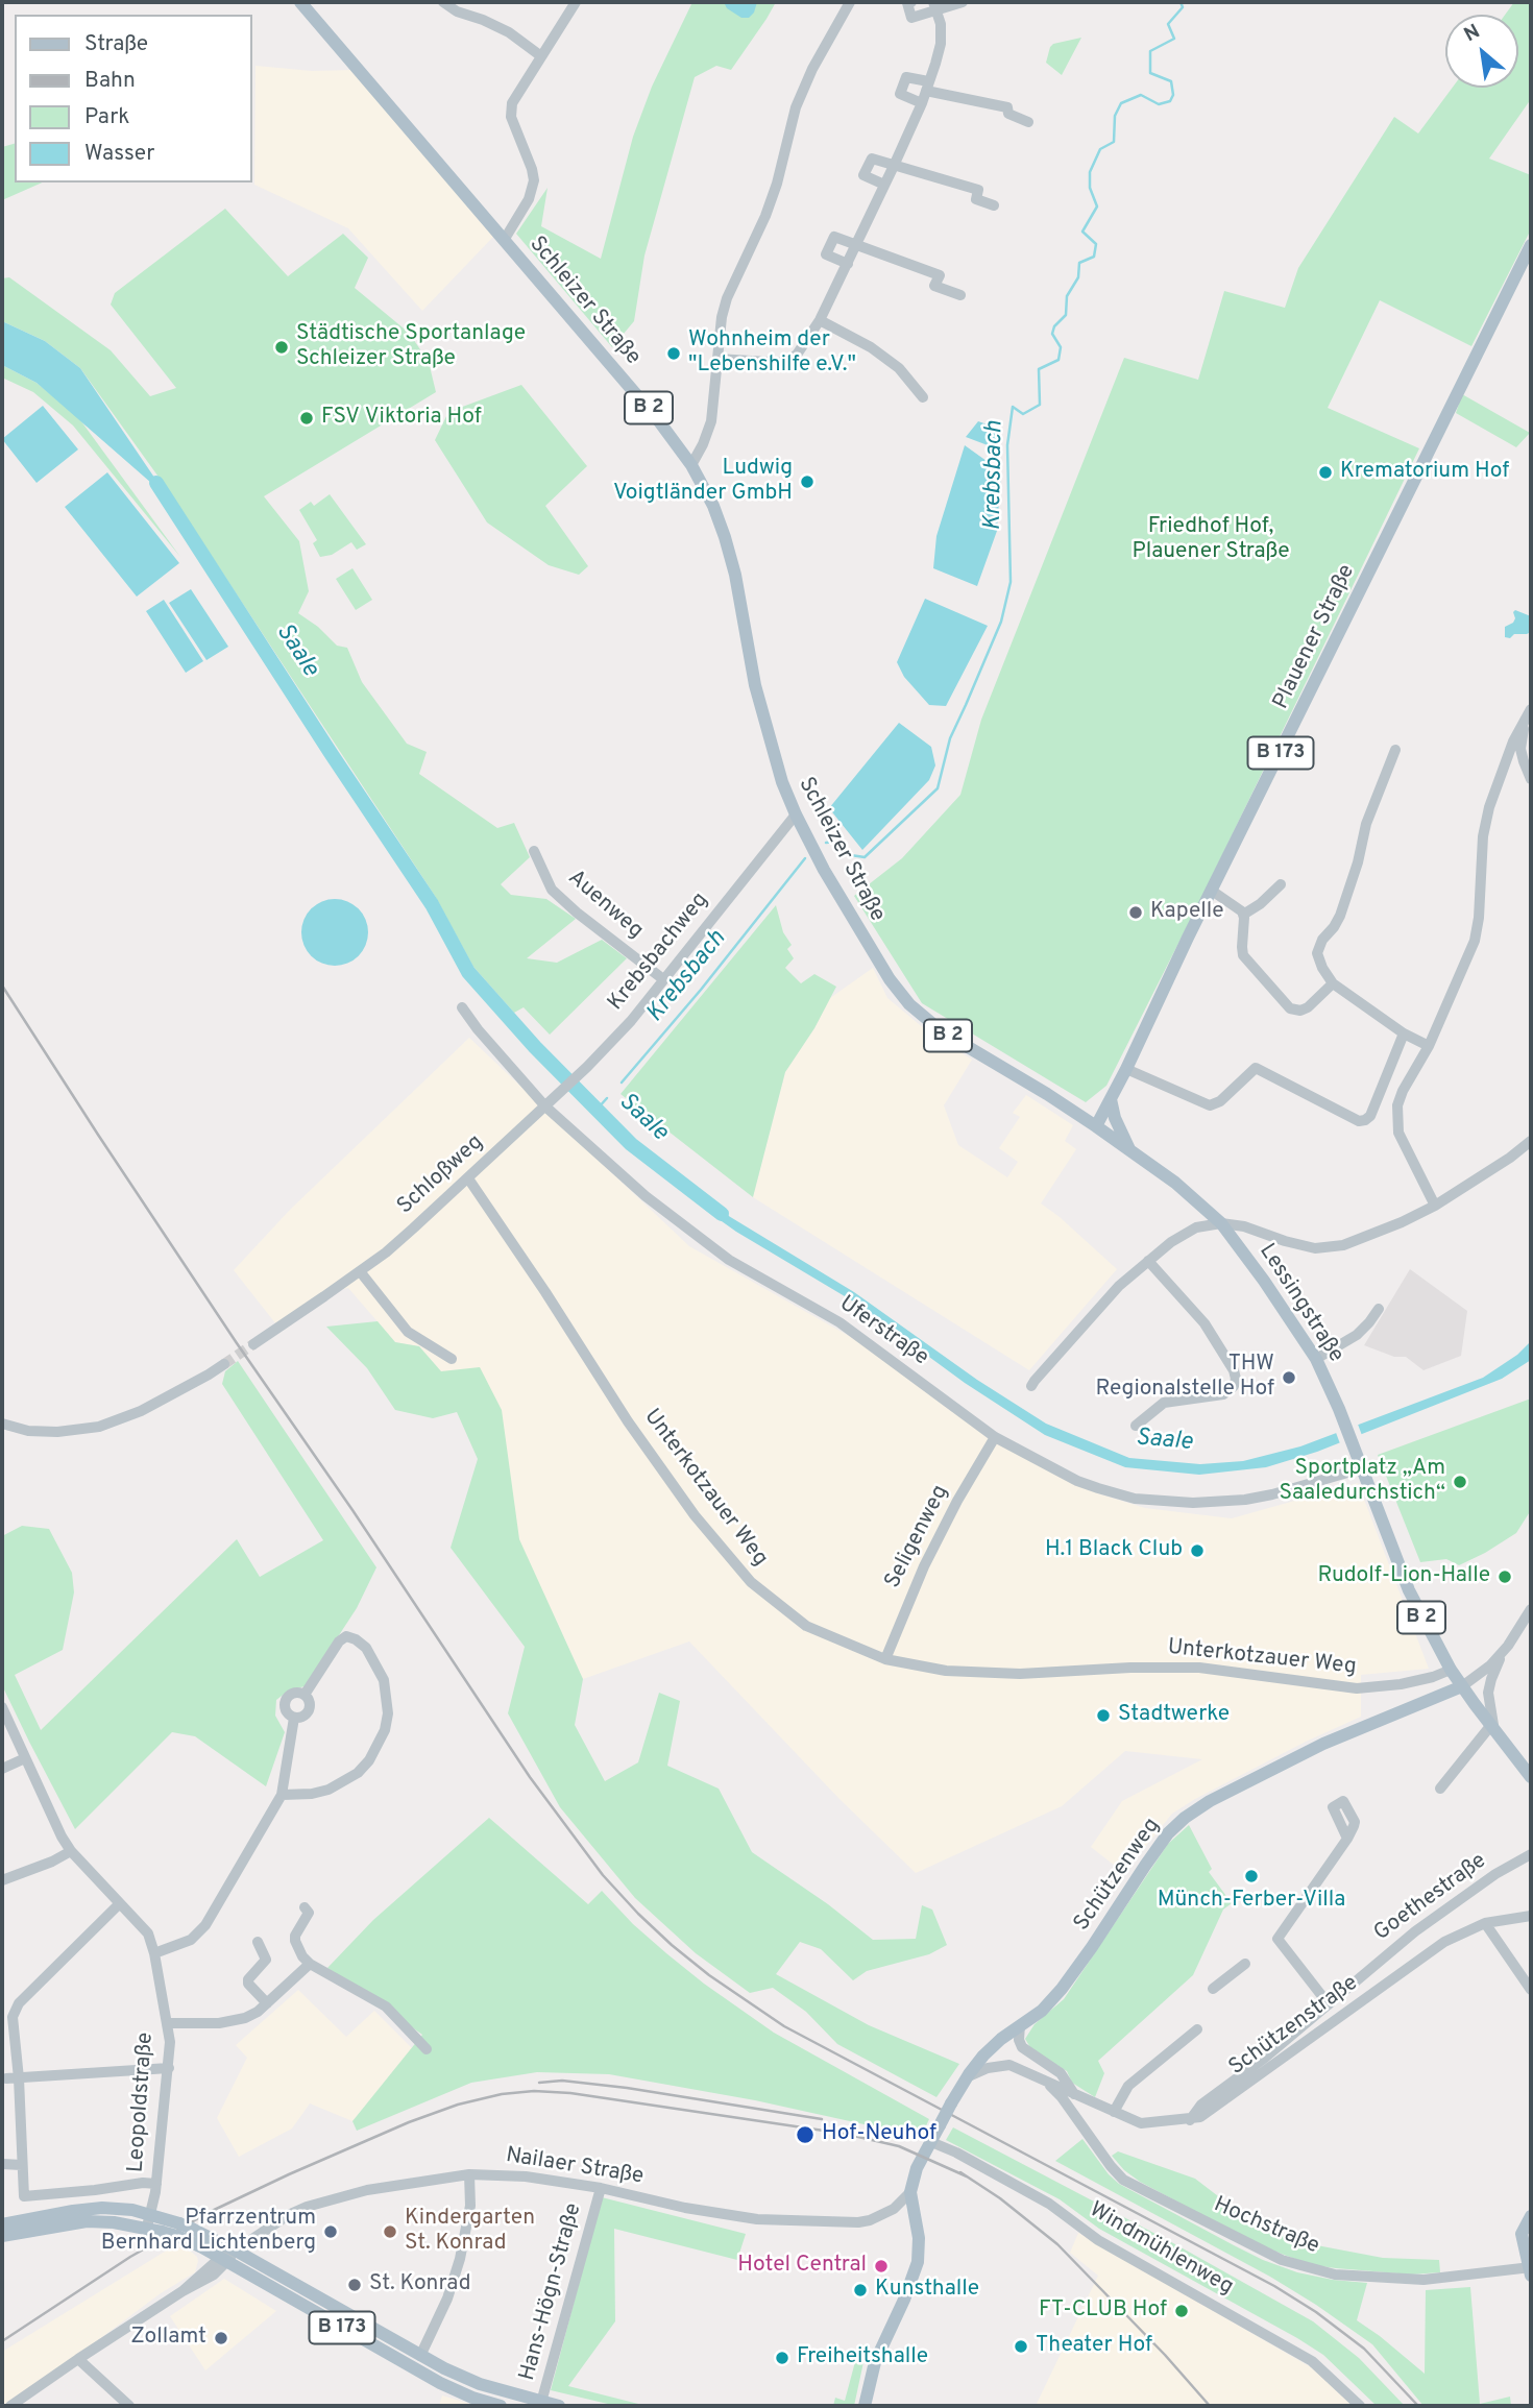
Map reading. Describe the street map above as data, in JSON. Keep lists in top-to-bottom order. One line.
{"streets":{"main road":["Schleizer Straße","B 2","Plauener Straße","B 173","Lessingstraße","Schützenweg"],"street":["Auenweg","Krebsbachweg","Schloßweg","Uferstraße","Unterkotzauer Weg","Seligenweg","Goethestraße","Schützenstraße","Leopoldstraße","Nailaer Straße","Hochstraße","Windmühlenweg","Hans-Högn-Straße"]},"crossings":[["Schleizer Straße","Plauener Straße"],["Schleizer Straße","Krebsbachweg"],["Schleizer Straße","Lessingstraße"],["B 2","Lessingstraße"],["B 2","Uferstraße"],["B 2","Unterkotzauer Weg"],["B 2","Schützenweg"],["B 173","Leopoldstraße"],["B 173","Nailaer Straße"],["B 173","Hans-Högn-Straße"],["Auenweg","Krebsbachweg"],["Krebsbachweg","Schloßweg"],["Krebsbachweg","Uferstraße"],["Schloßweg","Uferstraße"],["Schloßweg","Unterkotzauer Weg"],["Lessingstraße","Uferstraße"],["Uferstraße","Seligenweg"],["Unterkotzauer Weg","Seligenweg"],["Schützenweg","Schützenstraße"],["Goethestraße","Schützenstraße"],["Schützenstraße","Hochstraße"],["Nailaer Straße","Hans-Högn-Straße"]],"water":["Krebsbach","Saale"],"parks":["Friedhof Hof, Plauener Straße"],"places":["Städtische Sportanlage Schleizer Straße","Wohnheim der \"Lebenshilfe e.V.\"","FSV Viktoria Hof","Krematorium Hof","Ludwig Voigtländer GmbH","Kapelle","THW Regionalstelle Hof","Sportplatz „Am Saaledurchstich“","H.1 Black Club","Rudolf-Lion-Halle","Stadtwerke","Münch-Ferber-Villa","Hof-Neuhof","Pfarrzentrum Bernhard Lichtenberg","Kindergarten St. Konrad","Hotel Central","St. Konrad","Kunsthalle","FT-CLUB Hof","Zollamt","Theater Hof","Freiheitshalle"],"legend":["Straße","Bahn","Park","Wasser"],"north":"top left"}
